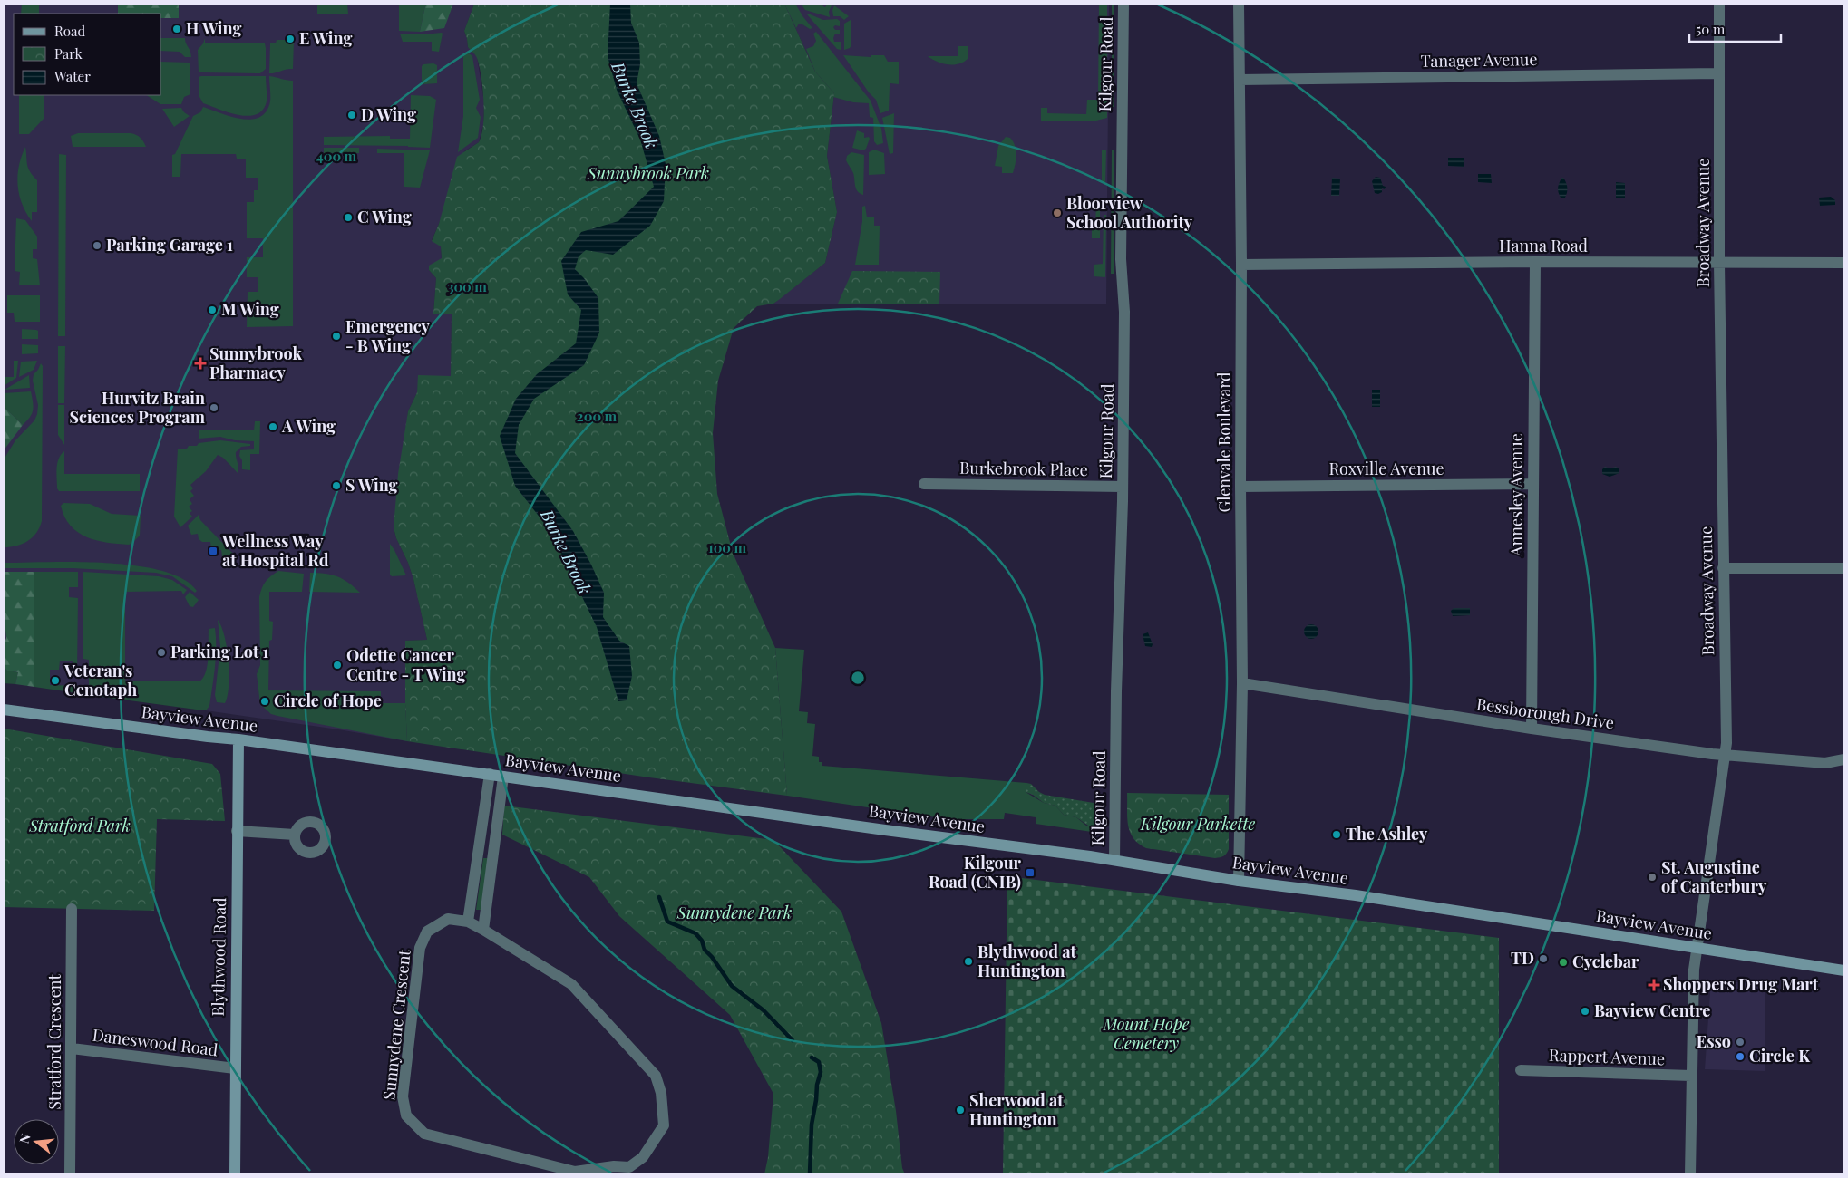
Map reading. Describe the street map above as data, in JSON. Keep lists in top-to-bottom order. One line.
{"streets":{"main road":["Bayview Avenue","Blythwood Road"],"street":["Tanager Avenue","Kilgour Road","Broadway Avenue","Hanna Road","Glenvale Boulevard","Burkebrook Place","Roxville Avenue","Annesley Avenue","Bessborough Drive","Sunnydene Crescent","Stratford Crescent","Daneswood Road","Rappert Avenue"]},"crossings":[["Tanager Avenue","Broadway Avenue"],["Tanager Avenue","Glenvale Boulevard"],["Kilgour Road","Burkebrook Place"],["Kilgour Road","Bayview Avenue"],["Broadway Avenue","Hanna Road"],["Broadway Avenue","Bessborough Drive"],["Broadway Avenue","Bayview Avenue"],["Broadway Avenue","Rappert Avenue"],["Hanna Road","Glenvale Boulevard"],["Hanna Road","Annesley Avenue"],["Glenvale Boulevard","Roxville Avenue"],["Glenvale Boulevard","Bessborough Drive"],["Glenvale Boulevard","Bayview Avenue"],["Roxville Avenue","Annesley Avenue"],["Annesley Avenue","Bessborough Drive"],["Bayview Avenue","Blythwood Road"],["Blythwood Road","Daneswood Road"],["Stratford Crescent","Daneswood Road"]],"water":["Burke Brook"],"parks":["Sunnybrook Park","Kilgour Parkette","Stratford Park","Sunnydene Park","Mount Hope Cemetery"],"places":{"other":["H Wing","E Wing","D Wing","Bloorview School Authority","C Wing","Parking Garage 1","M Wing","Emergency - B Wing","Hurvitz Brain Sciences Program","A Wing","S Wing","Parking Lot 1","Odette Cancer Centre - T Wing","Veteran's Cenotaph","Circle of Hope","The Ashley","St. Augustine of Canterbury","TD","Blythwood at Huntington","Cyclebar","Bayview Centre","Esso","Circle K","Sherwood at Huntington"],"health":["Sunnybrook Pharmacy","Shoppers Drug Mart"],"transit":["Wellness Way at Hospital Rd","Kilgour Road (CNIB)"]},"legend":["Road","Park","Water"],"scale_bar":"50 m","north":"left","rings":["400 m","300 m","200 m","100 m"]}
